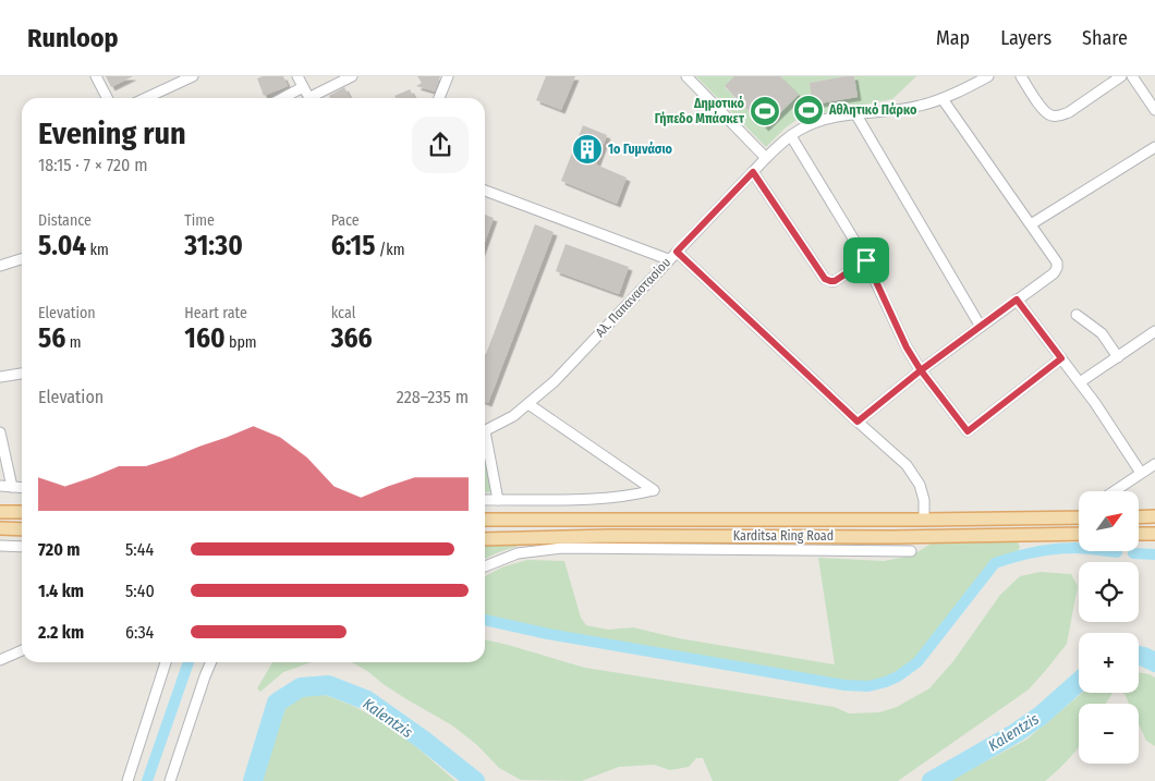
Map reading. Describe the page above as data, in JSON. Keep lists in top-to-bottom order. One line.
{"streets":{"main road":["Karditsa Ring Road"],"street":["Αλ. Παπαναστασίου"]},"water":["Kalentzis"],"places":{"sports":["Αθλητικό Πάρκο","Δημοτικό Γήπεδο Μπάσκετ"],"building":["1ο Γυμνάσιο"]},"north":"top right","page":{"header":"Runloop","nav":["Map","Layers","Share"],"heading":["Evening run","18:15 · 7 × 720 m"],"stats":[["Distance","5.04 km"],["Time","31:30"],["Pace","6:15 /km"],["Elevation","56 m"],["Heart rate","160 bpm"],["kcal","366"]],"chart":["Elevation","228–235 m"],"map_buttons":["+","−"],"list":[{"name":"720 m","note":"5:44"},{"name":"1.4 km","note":"5:40"},{"name":"2.2 km","note":"6:34"}]}}
